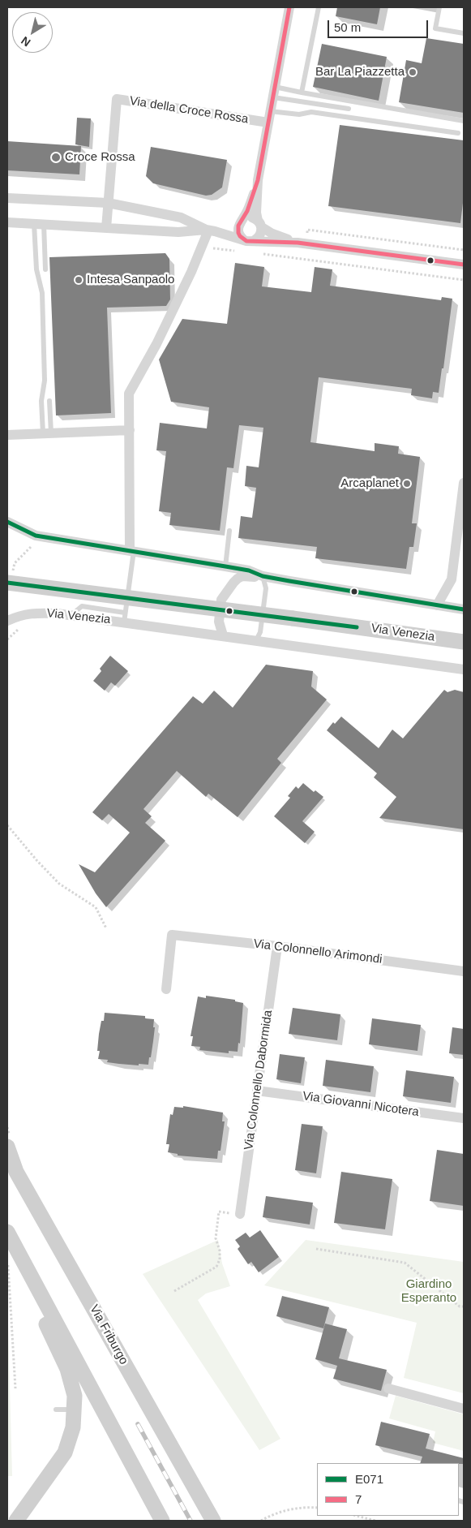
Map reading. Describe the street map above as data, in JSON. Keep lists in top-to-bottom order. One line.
{"streets":{"street":["Via della Croce Rossa","Via Venezia","Via Colonnello Arimondi","Via Colonnello Dabormida","Via Giovanni Nicotera","Via Friburgo"]},"crossings":[["Via Colonnello Arimondi","Via Colonnello Dabormida"],["Via Colonnello Dabormida","Via Giovanni Nicotera"]],"parks":["Giardino Esperanto"],"places":["Bar La Piazzetta","Croce Rossa","Intesa Sanpaolo","Arcaplanet"],"lines":["transit line 7","transit line E071"],"legend":["E071","7"],"scale_bar":"50 m","north":"bottom left"}
